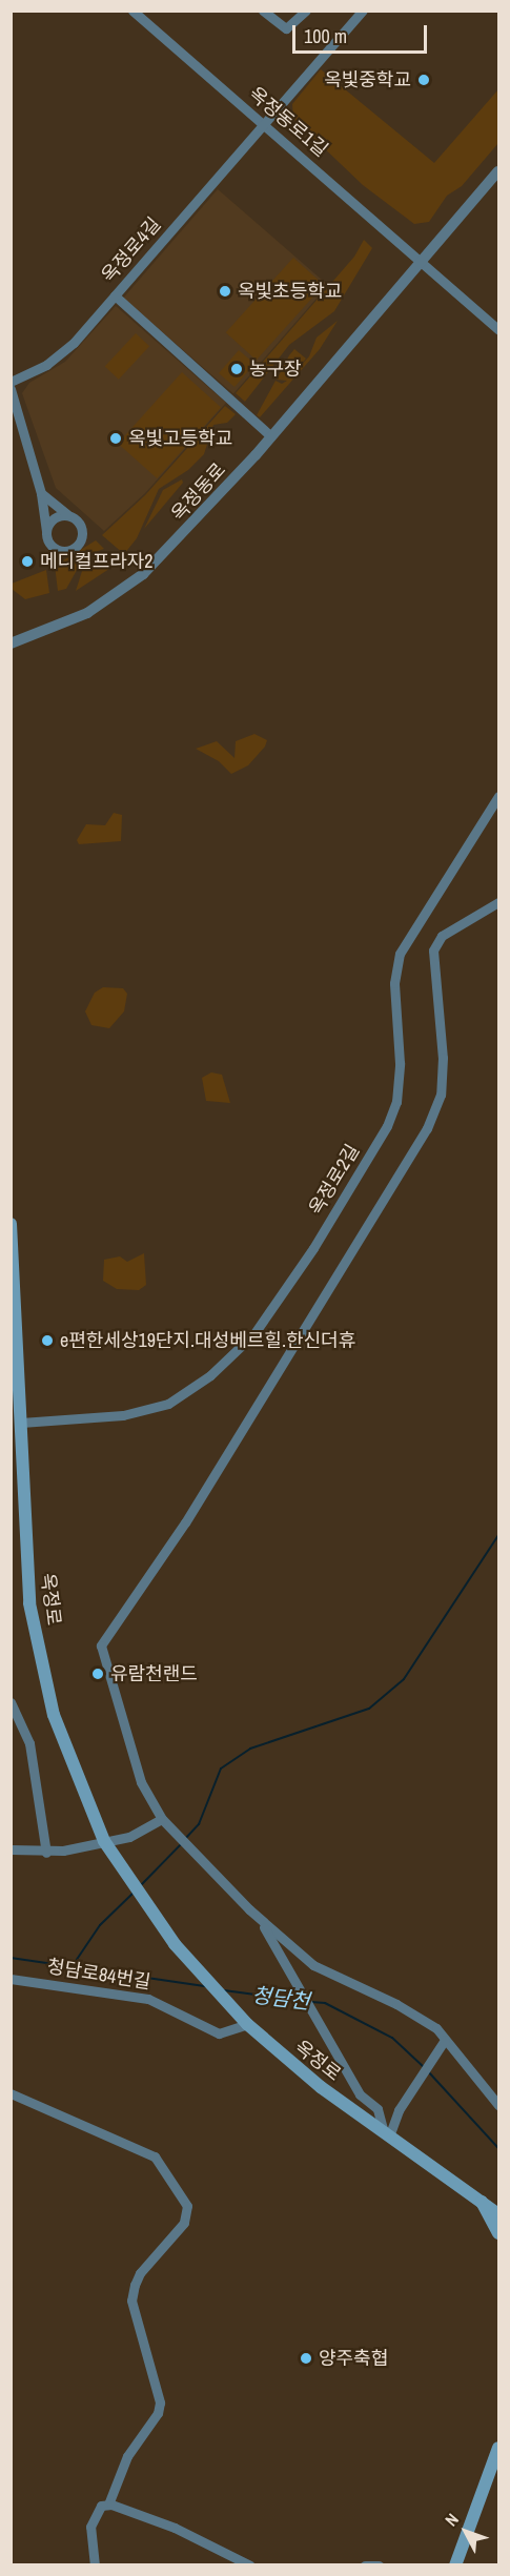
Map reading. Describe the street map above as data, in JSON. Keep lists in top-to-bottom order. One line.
{"streets":{"main road":["옥정로"],"street":["옥정동로1길","옥정로4길","옥정동로","옥정로2길","청담로84번길"]},"crossings":[["옥정동로1길","옥정로4길"],["옥정동로1길","옥정동로"],["옥정로2길","옥정로"],["옥정로","청담로84번길"]],"water":["청담천"],"places":["옥빛중학교","옥빛초등학교","농구장","옥빛고등학교","메디컬프라자2","e편한세상19단지.대성베르힐.한신더휴","유람천랜드","양주축협"],"scale_bar":"100 m","north":"top left"}
